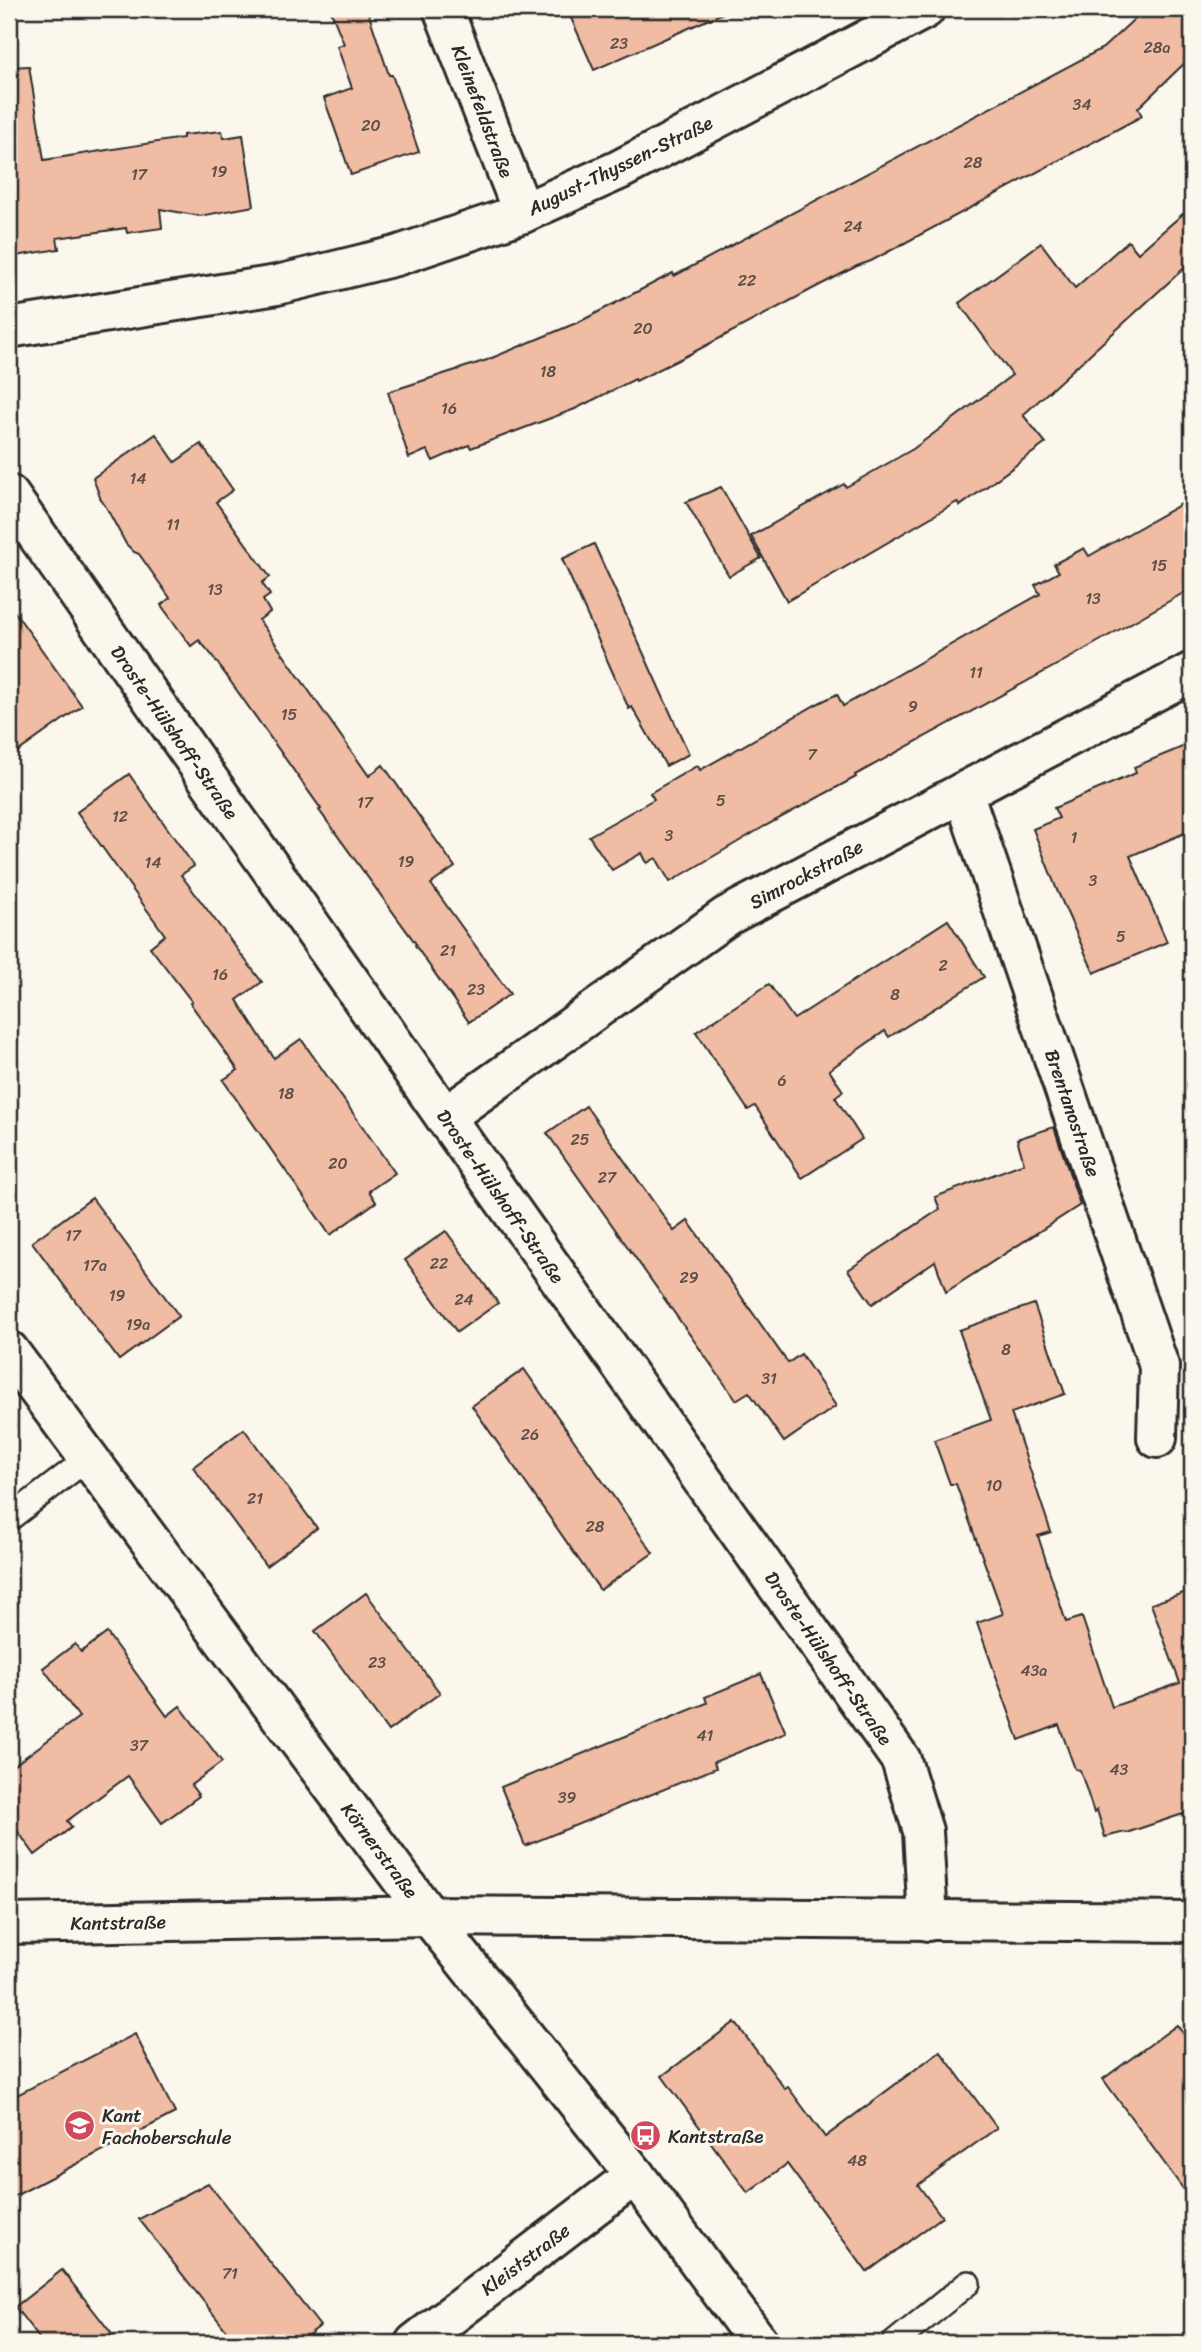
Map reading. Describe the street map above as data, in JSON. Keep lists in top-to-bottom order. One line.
{"streets":{"street":["Kleinefeldstraße","August-Thyssen-Straße","Droste-Hülshoff-Straße","Simrockstraße","Brentanostraße","Körnerstraße","Kantstraße","Kleiststraße"]},"crossings":[["Kleinefeldstraße","August-Thyssen-Straße"],["Droste-Hülshoff-Straße","Simrockstraße"],["Droste-Hülshoff-Straße","Kantstraße"],["Simrockstraße","Brentanostraße"],["Körnerstraße","Kantstraße"],["Körnerstraße","Kleiststraße"]],"places":{"school or university":["Kant Fachoberschule"],"bus stop":["Kantstraße"]},"house_numbers":["23","28a","34","20","28","19","17","24","22","20","18","16","14","11","15","13","13","11","9","15","7","5","17","12","3","1","19","14","3","5","21","2","16","23","8","6","18","25","20","27","17","22","17a","29","19","24","19a","8","31","26","10","21","28","23","43a","41","37","43","39","48","71"]}
